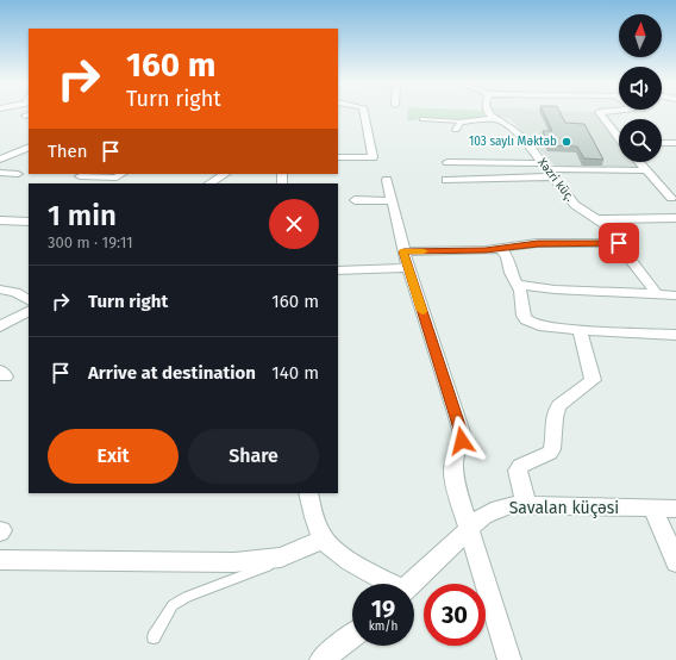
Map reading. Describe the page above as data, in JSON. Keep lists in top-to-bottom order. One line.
{"streets":{"street":["Xəzri küç.","Savalan küçəsi"]},"places":["103 saylı Məktəb"],"north":"top","page":{"turn":["160 m","Turn right"],"then":"Then","heading":["1 min","300 m · 19:11"],"list":[{"name":"Turn right","value":"160 m"},{"name":"Arrive at destination","value":"140 m"}],"buttons":["Exit","Share"],"speed":"19 km/h","limit":"30"}}
